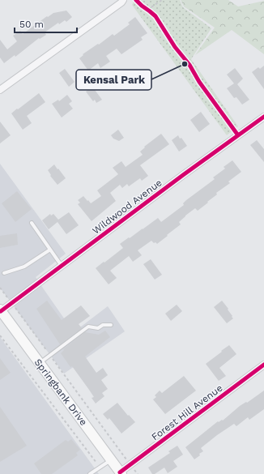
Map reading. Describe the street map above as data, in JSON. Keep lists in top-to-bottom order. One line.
{"streets":{"main road":["Springbank Drive"],"street":["Wildwood Avenue","Forest Hill Avenue"]},"crossings":[["Wildwood Avenue","Springbank Drive"],["Springbank Drive","Forest Hill Avenue"]],"places":["Kensal Park"],"scale_bar":"50 m"}
